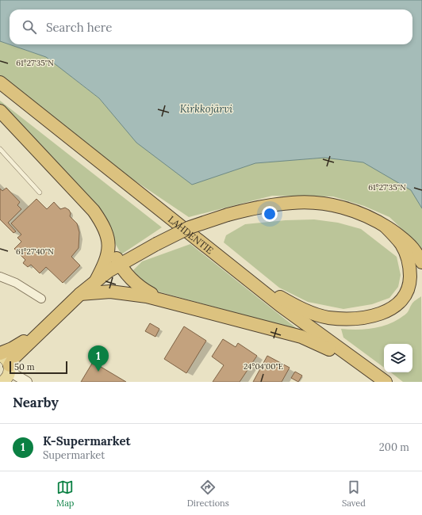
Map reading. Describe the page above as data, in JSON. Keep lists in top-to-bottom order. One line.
{"streets":{"highway":["LAHDENTIE"]},"water":["Kirkkojärvi"],"scale_bar":"50 m","page":{"search":"Search here","pins":"1","scale":"50 m","heading":"Nearby","list":[{"mark":"1","name":"K-Supermarket","note":"Supermarket","value":"200 m"}],"nav":["Map","Directions","Saved"]},"coordinates":["61°27'35\"N","61°27'40\"N","24°04'00\"E"]}
